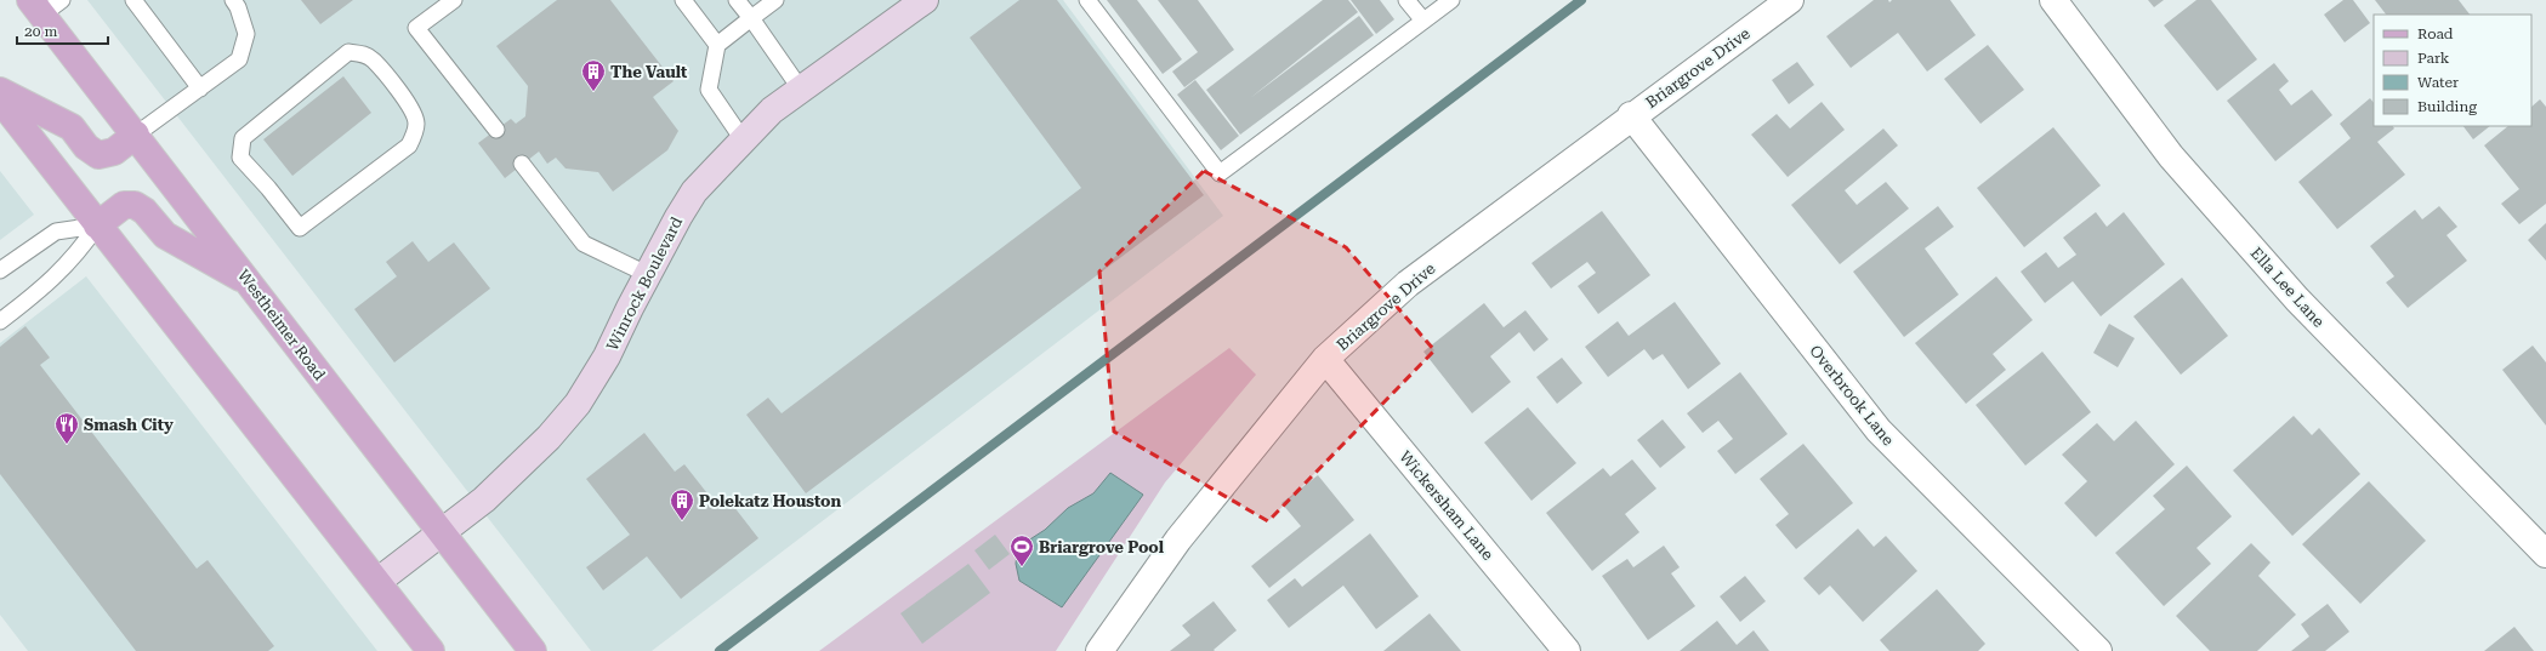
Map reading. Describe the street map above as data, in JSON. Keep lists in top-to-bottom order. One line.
{"streets":{"main road":["Westheimer Road"],"street":["Briargrove Drive","Winrock Boulevard","Ella Lee Lane","Overbrook Lane","Wickersham Lane"]},"crossings":[["Briargrove Drive","Overbrook Lane"],["Briargrove Drive","Wickersham Lane"],["Winrock Boulevard","Westheimer Road"]],"places":{"building":["The Vault","Polekatz Houston"],"restaurant":["Smash City"],"sports":["Briargrove Pool"]},"legend":["Road","Park","Water","Building"],"scale_bar":"20 m"}
